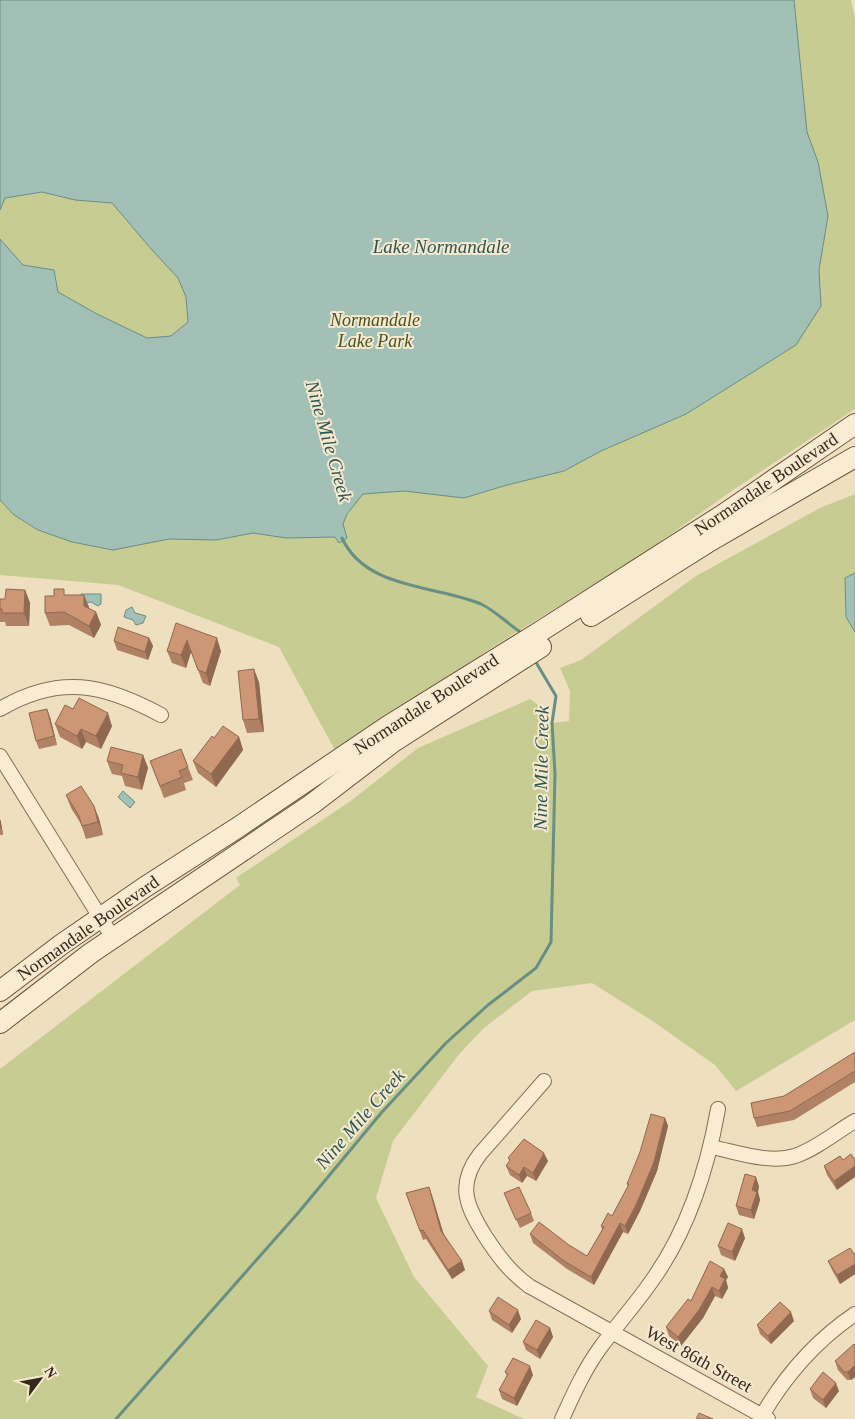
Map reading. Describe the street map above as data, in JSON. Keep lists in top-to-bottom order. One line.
{"streets":{"main road":["Normandale Boulevard"],"street":["West 86th Street"]},"water":["Lake Normandale","Nine Mile Creek"],"parks":["Normandale Lake Park"],"north":"top right"}
